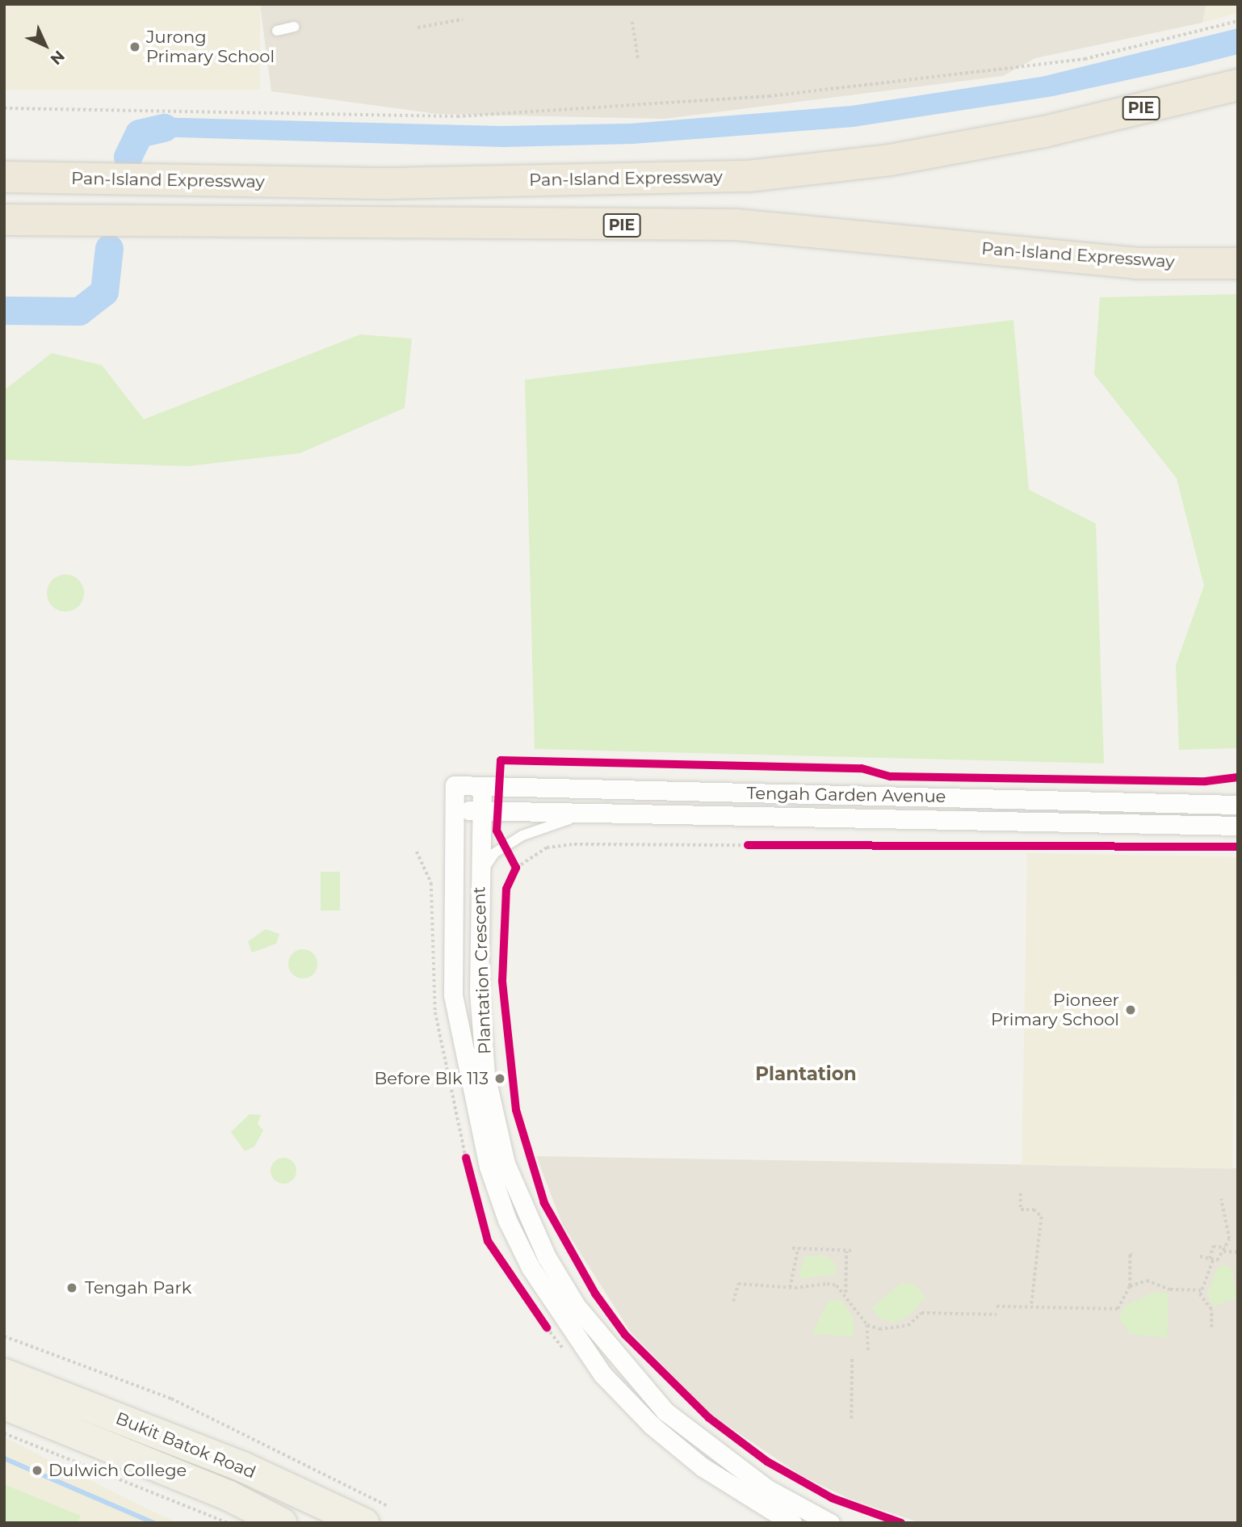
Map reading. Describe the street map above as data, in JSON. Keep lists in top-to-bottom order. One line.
{"streets":{"highway":["PIE","Pan-Island Expressway"],"main road":["Bukit Batok Road"],"street":["Tengah Garden Avenue","Plantation Crescent"]},"crossings":[["Tengah Garden Avenue","Plantation Crescent"]],"districts":["Plantation"],"places":["Jurong Primary School","Pioneer Primary School","Before Blk 113","Tengah Park","Dulwich College"],"north":"bottom right"}
